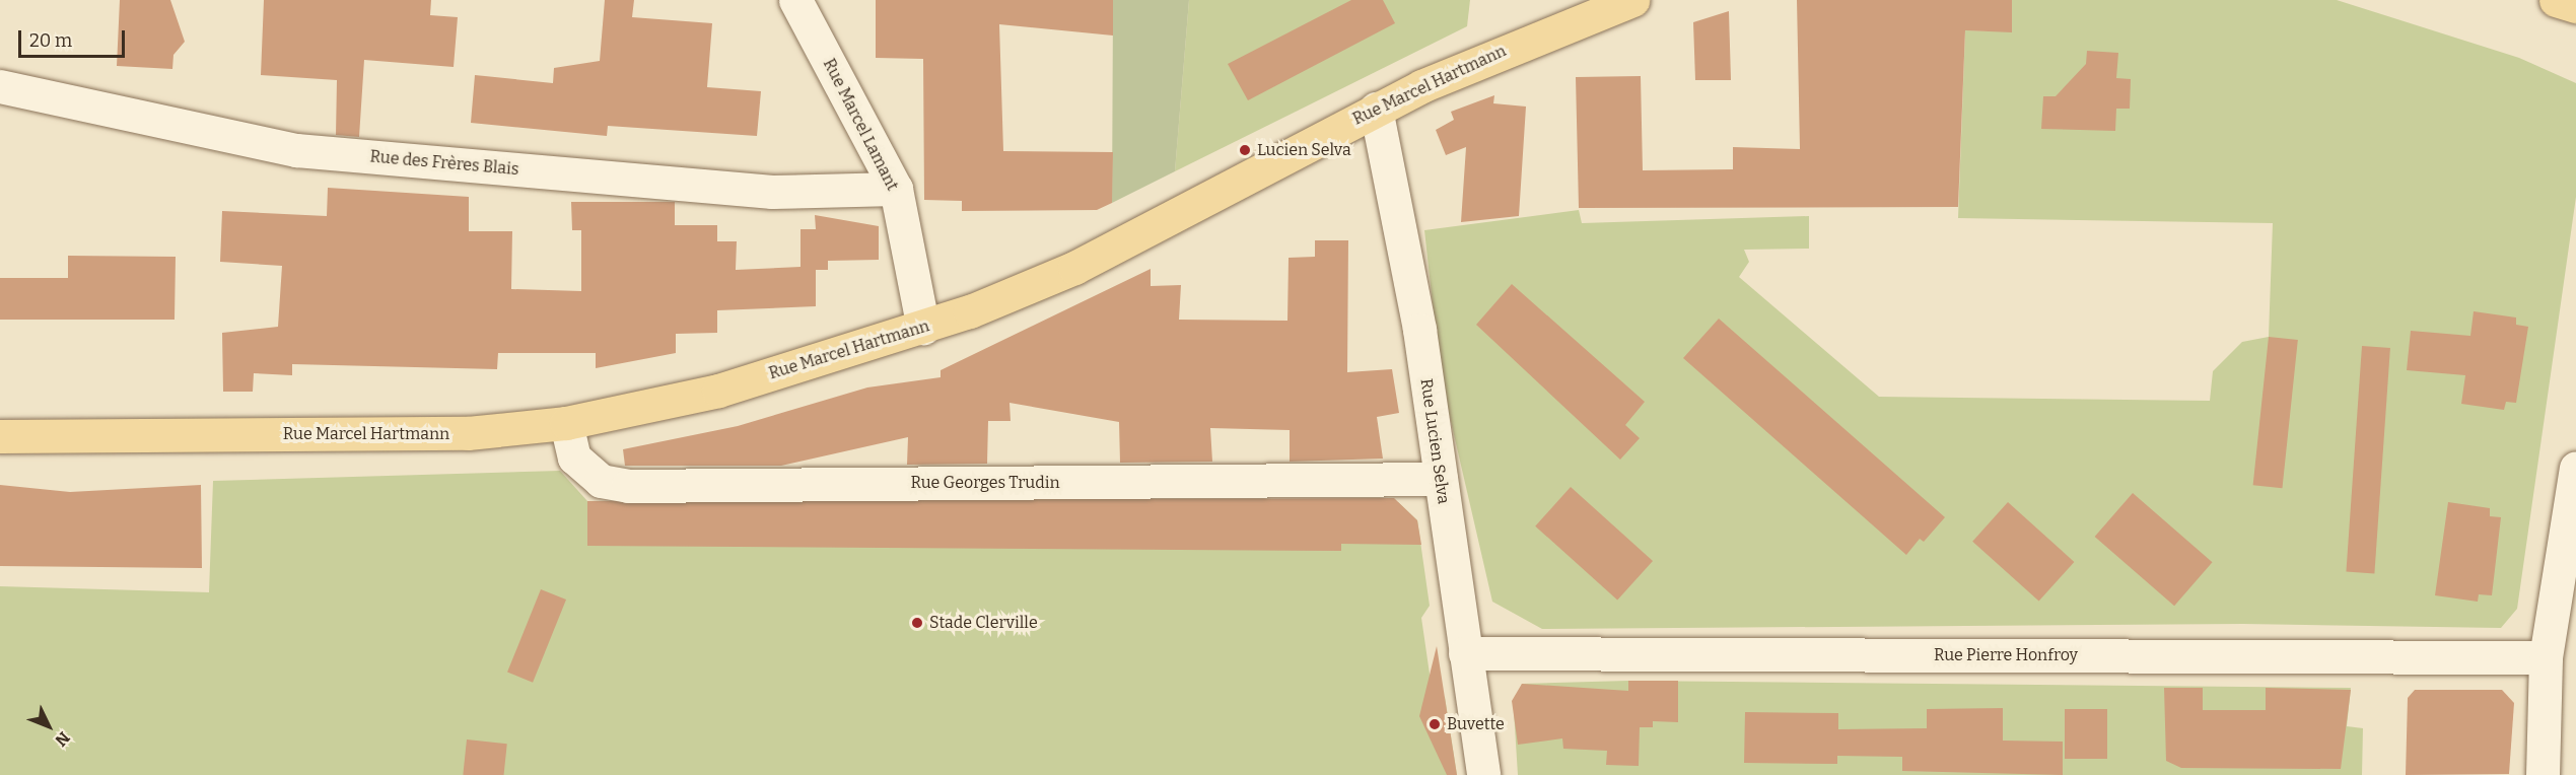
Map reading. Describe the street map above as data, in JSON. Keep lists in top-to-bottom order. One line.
{"streets":{"main road":["Rue Marcel Hartmann"],"street":["Rue Marcel Lamant","Rue des Frères Blais","Rue Lucien Selva","Rue Georges Trudin","Rue Pierre Honfroy"]},"crossings":[["Rue Marcel Hartmann","Rue Marcel Lamant"],["Rue Marcel Hartmann","Rue Lucien Selva"],["Rue Marcel Hartmann","Rue Georges Trudin"],["Rue Marcel Lamant","Rue des Frères Blais"],["Rue Lucien Selva","Rue Georges Trudin"],["Rue Lucien Selva","Rue Pierre Honfroy"]],"places":["Lucien Selva","Stade Clerville","Buvette"],"scale_bar":"20 m","north":"bottom right"}
